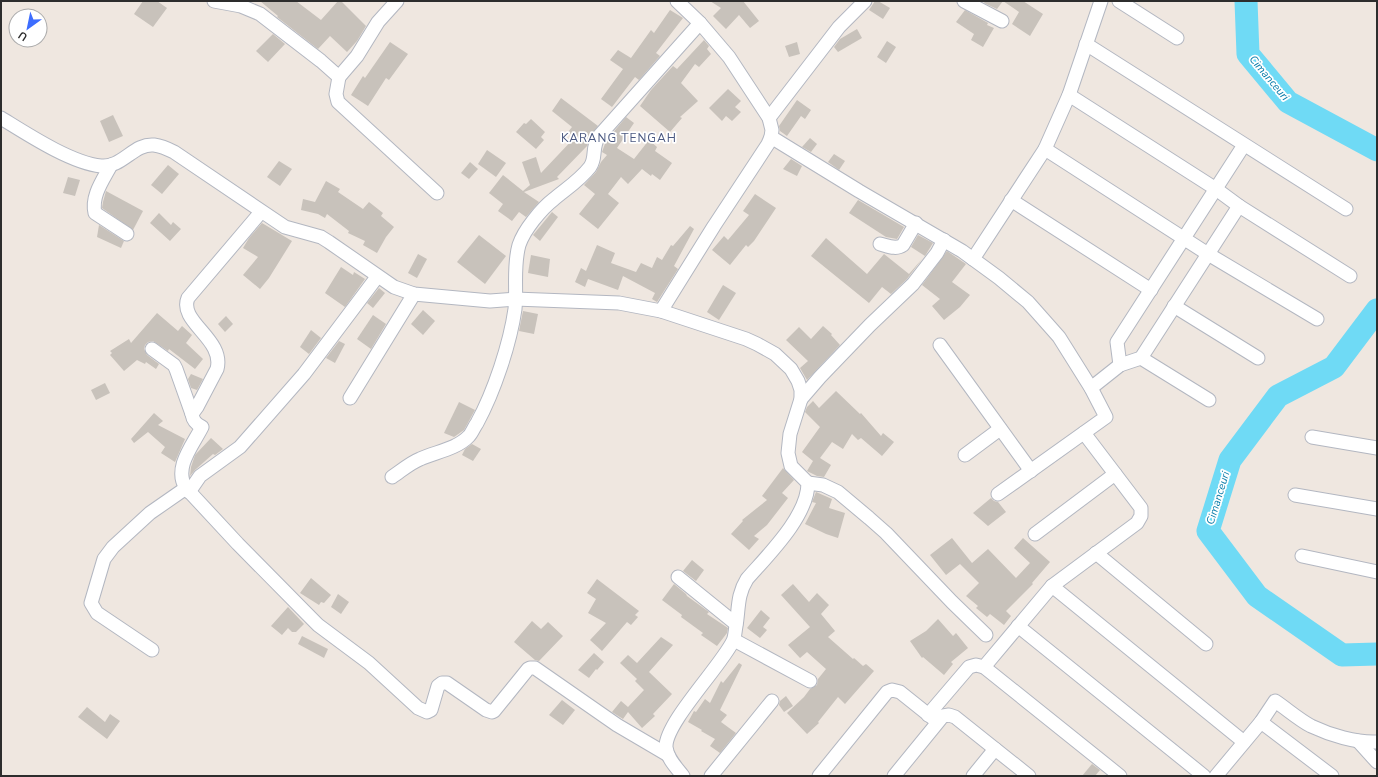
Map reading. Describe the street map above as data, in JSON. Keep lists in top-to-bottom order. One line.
{"districts":["KARANG TENGAH"],"water":["Cimanceuri"],"north":"bottom left"}
